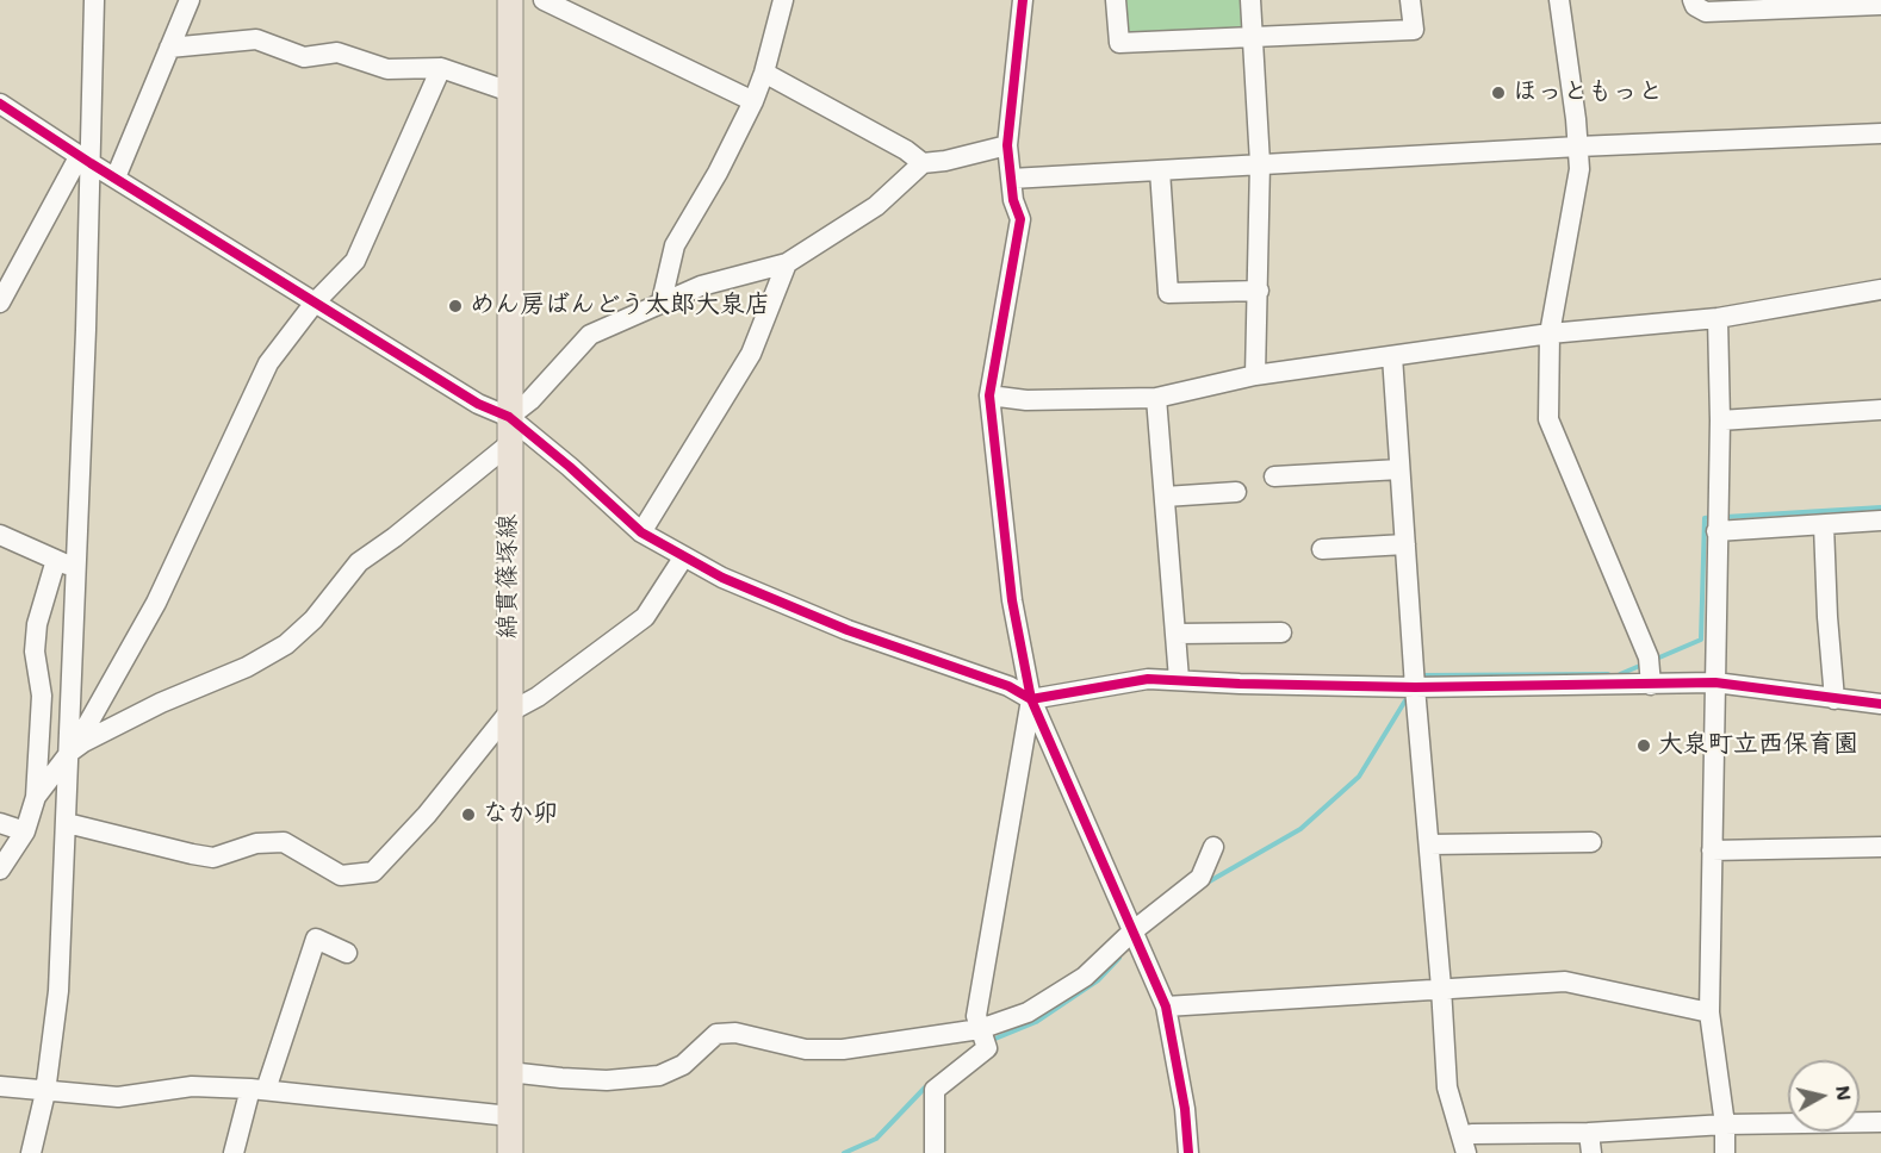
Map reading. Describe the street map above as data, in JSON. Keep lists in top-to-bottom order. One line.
{"streets":{"main road":["綿貫篠塚線"]},"places":["ほっともっと","めん房ばんどう太郎大泉店","大泉町立西保育園","なか卯"],"north":"right"}
